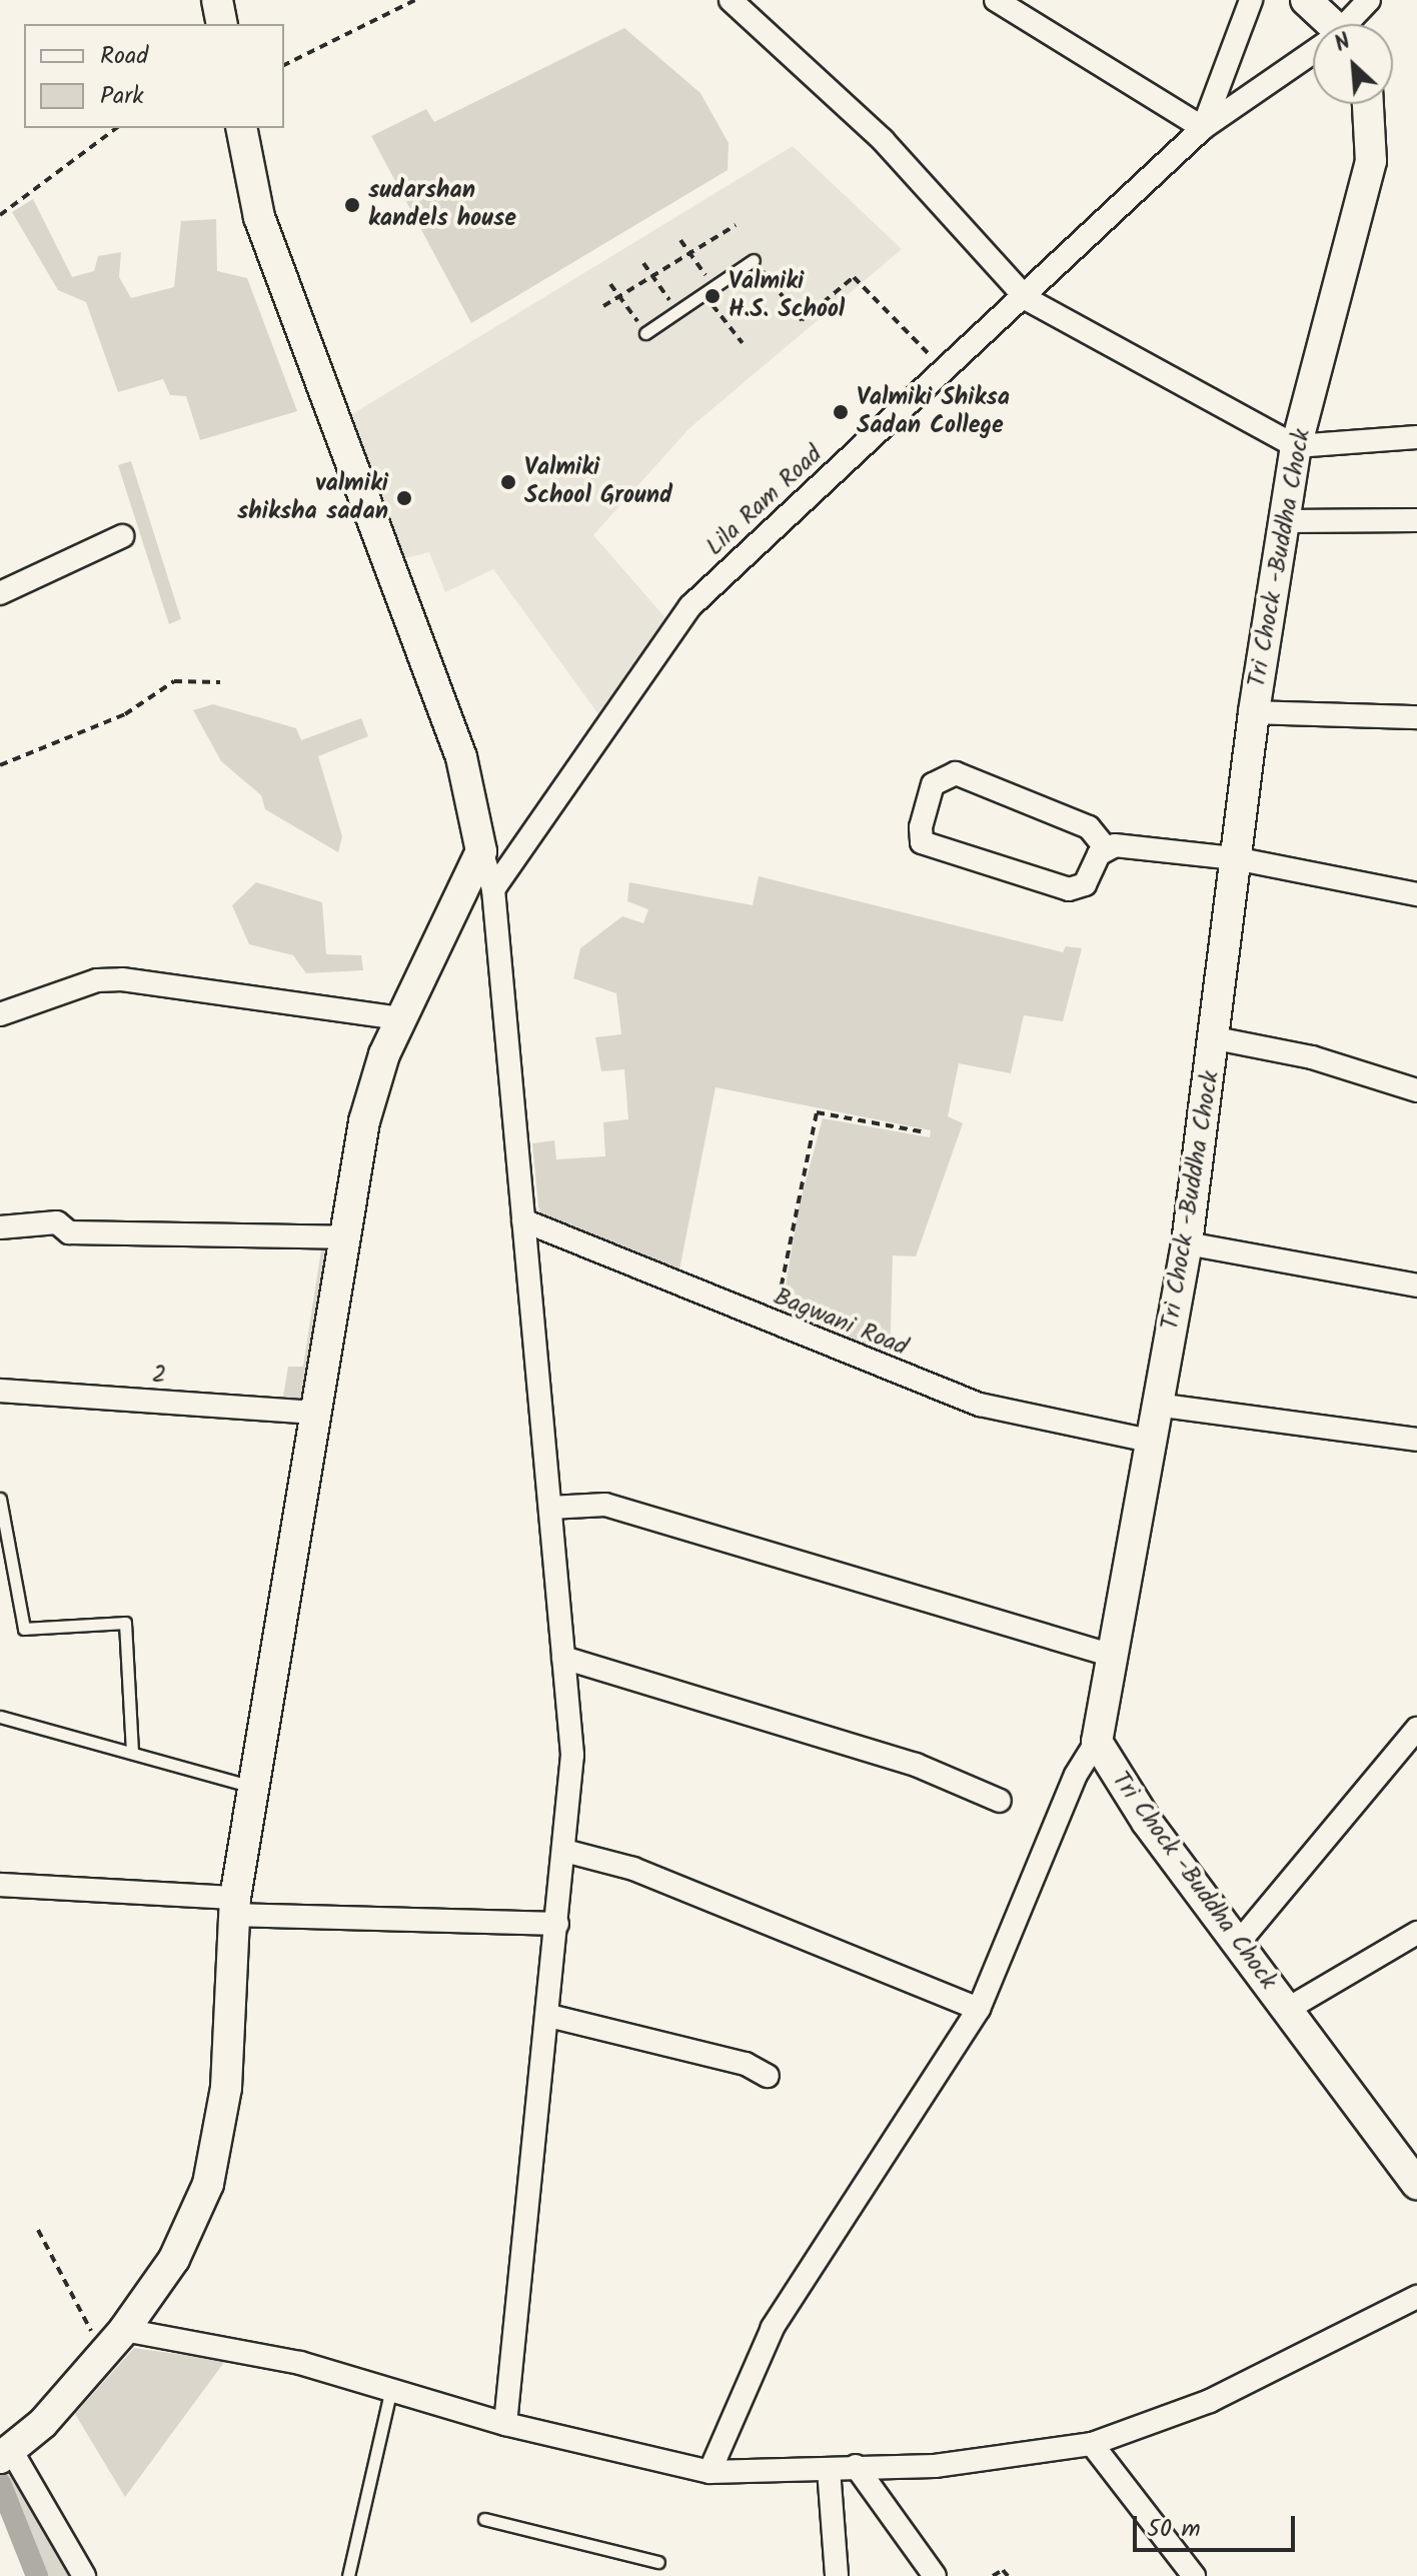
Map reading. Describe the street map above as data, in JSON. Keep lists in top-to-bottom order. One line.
{"streets":{"main road":["Tri Chock -Buddha Chock"],"street":["Lila Ram Road","Bagwani Road","2"]},"crossings":[["Tri Chock -Buddha Chock","Bagwani Road"]],"places":["sudarshan kandels house","Valmiki H.S. School","Valmiki Shiksa Sadan College","Valmiki School Ground","valmiki shiksha sadan"],"legend":["Road","Park"],"scale_bar":"50 m","north":"top left"}
